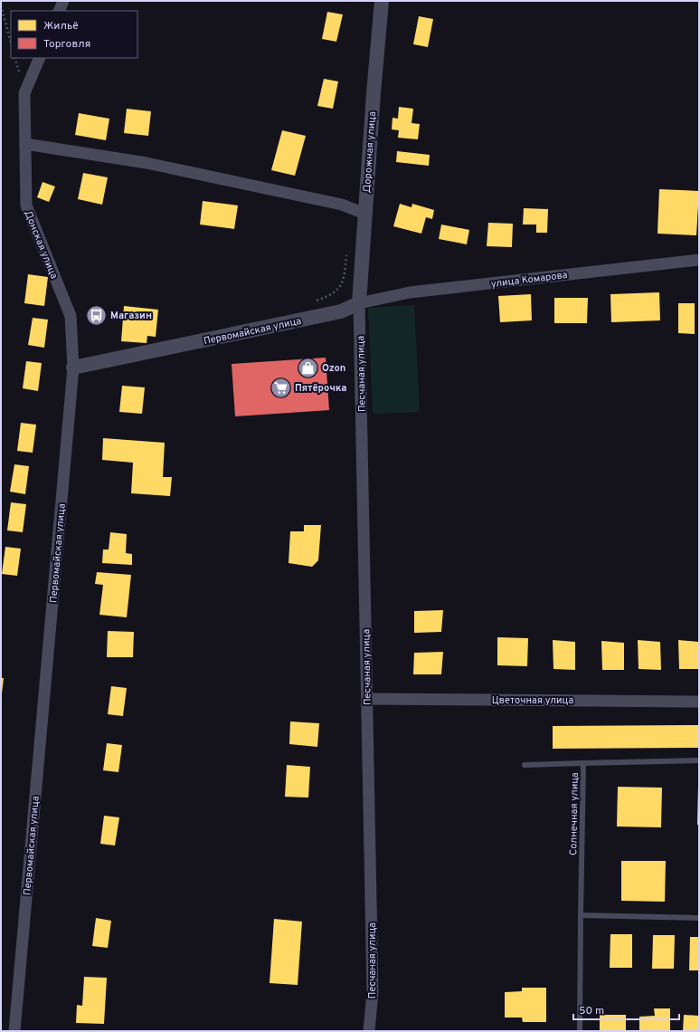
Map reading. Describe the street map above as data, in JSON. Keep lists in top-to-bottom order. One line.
{"streets":{"street":["Дорожная улица","Донская улица","улица Комарова","Первомайская улица","Песчаная улица","Цветочная улица"],"lane":["Солнечная улица"]},"crossings":[["Дорожная улица","улица Комарова"],["Дорожная улица","Первомайская улица"],["Дорожная улица","Песчаная улица"],["Донская улица","Первомайская улица"],["улица Комарова","Первомайская улица"],["улица Комарова","Песчаная улица"],["Первомайская улица","Песчаная улица"],["Песчаная улица","Цветочная улица"]],"places":{"bus stop":["Магазин"],"shop":["Ozon"],"supermarket":["Пятёрочка"]},"legend":["Жильё","Торговля"],"scale_bar":"50 m"}
